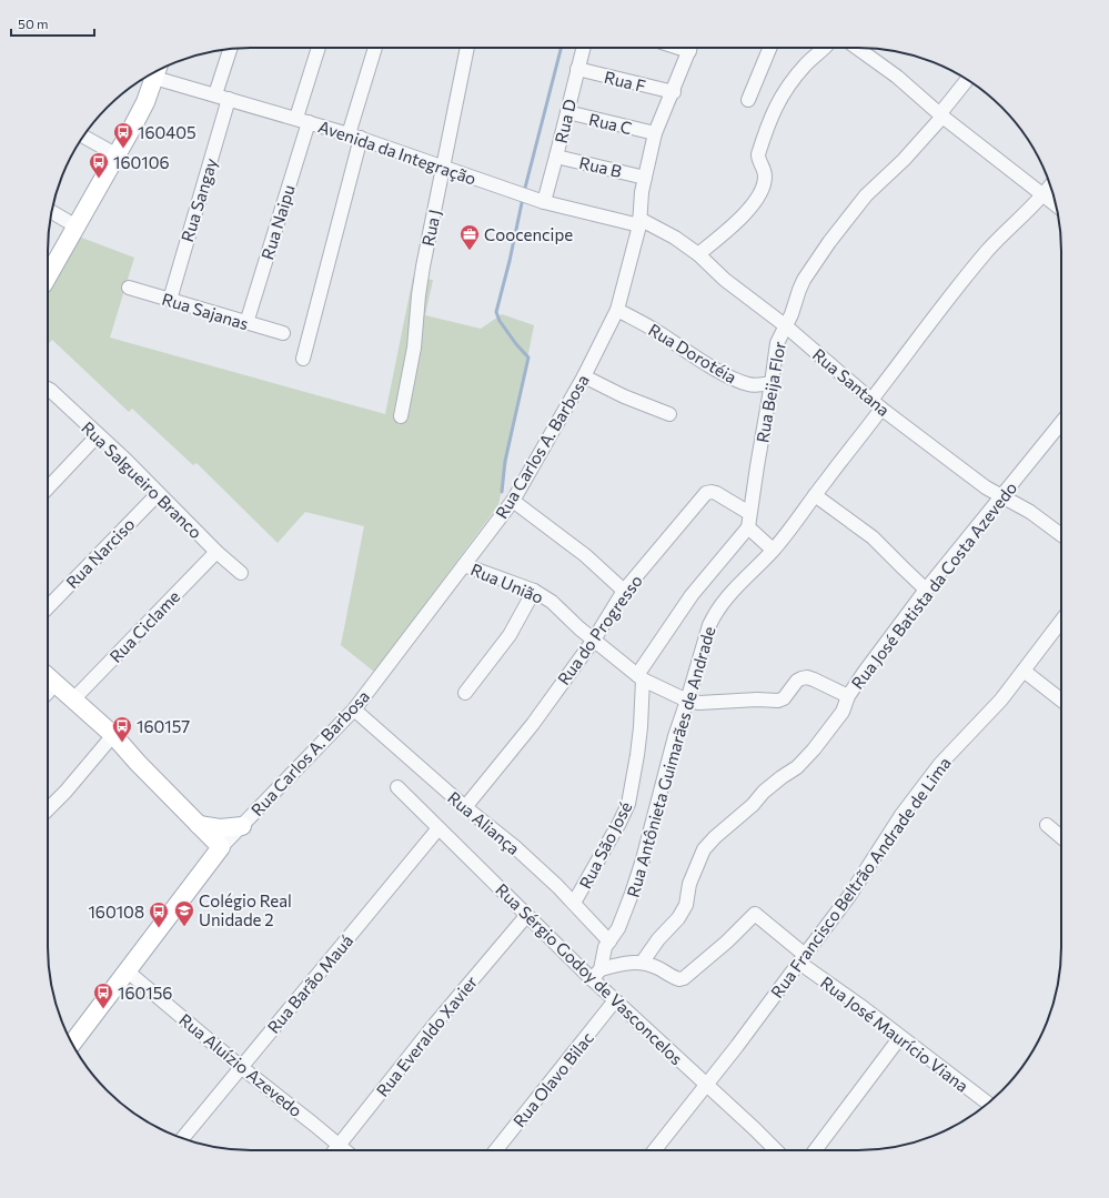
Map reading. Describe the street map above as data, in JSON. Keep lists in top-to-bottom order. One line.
{"streets":{"street":["Rua F","Rua D","Rua C","Avenida da Integração","Rua B","Rua Sangay","Rua Naipu","Rua J","Rua Sajanas","Rua Dorotéia","Rua Santana","Rua Beija Flor","Rua Carlos A. Barbosa","Rua Salgueiro Branco","Rua Narciso","Rua União","Rua José Batista da Costa Azevedo","Rua Ciclame","Rua do Progresso","Rua Antônieta Guimarães de Andrade","Rua Aliança","Rua São José","Rua Francisco Beltrão Andrade de Lima","Rua Sérgio Godoy de Vasconcelos","Rua Barão Mauá","Rua José Maurício Viana","Rua Everaldo Xavier","Rua Aluízio Azevedo","Rua Olavo Bilac"]},"crossings":[["Rua F","Rua D"],["Rua F","Rua Carlos A. Barbosa"],["Rua D","Rua C"],["Rua D","Avenida da Integração"],["Rua D","Rua B"],["Rua C","Rua Carlos A. Barbosa"],["Avenida da Integração","Rua Sangay"],["Avenida da Integração","Rua Naipu"],["Avenida da Integração","Rua J"],["Avenida da Integração","Rua Santana"],["Avenida da Integração","Rua Carlos A. Barbosa"],["Rua B","Rua Carlos A. Barbosa"],["Rua Sangay","Rua Sajanas"],["Rua Naipu","Rua Sajanas"],["Rua Dorotéia","Rua Beija Flor"],["Rua Dorotéia","Rua Carlos A. Barbosa"],["Rua Santana","Rua Beija Flor"],["Rua Santana","Rua Carlos A. Barbosa"],["Rua Santana","Rua José Batista da Costa Azevedo"],["Rua Santana","Rua Antônieta Guimarães de Andrade"],["Rua Beija Flor","Rua do Progresso"],["Rua Carlos A. Barbosa","Rua União"],["Rua Carlos A. Barbosa","Rua Aliança"],["Rua Salgueiro Branco","Rua Narciso"],["Rua Salgueiro Branco","Rua Ciclame"],["Rua União","Rua José Batista da Costa Azevedo"],["Rua União","Rua do Progresso"],["Rua União","Rua Antônieta Guimarães de Andrade"],["Rua União","Rua São José"],["Rua José Batista da Costa Azevedo","Rua José Maurício Viana"],["Rua do Progresso","Rua Aliança"],["Rua Antônieta Guimarães de Andrade","Rua Aliança"],["Rua Antônieta Guimarães de Andrade","Rua Sérgio Godoy de Vasconcelos"],["Rua Aliança","Rua São José"],["Rua Francisco Beltrão Andrade de Lima","Rua Sérgio Godoy de Vasconcelos"],["Rua Francisco Beltrão Andrade de Lima","Rua José Maurício Viana"],["Rua Sérgio Godoy de Vasconcelos","Rua Barão Mauá"],["Rua Sérgio Godoy de Vasconcelos","Rua Everaldo Xavier"],["Rua Sérgio Godoy de Vasconcelos","Rua Olavo Bilac"],["Rua Barão Mauá","Rua Aluízio Azevedo"],["Rua Everaldo Xavier","Rua Aluízio Azevedo"]],"places":{"bus stop":["160405","160106","160157","160108","160156"],"office":["Coocencipe"],"school or university":["Colégio Real Unidade 2"]},"scale_bar":"50 m"}
